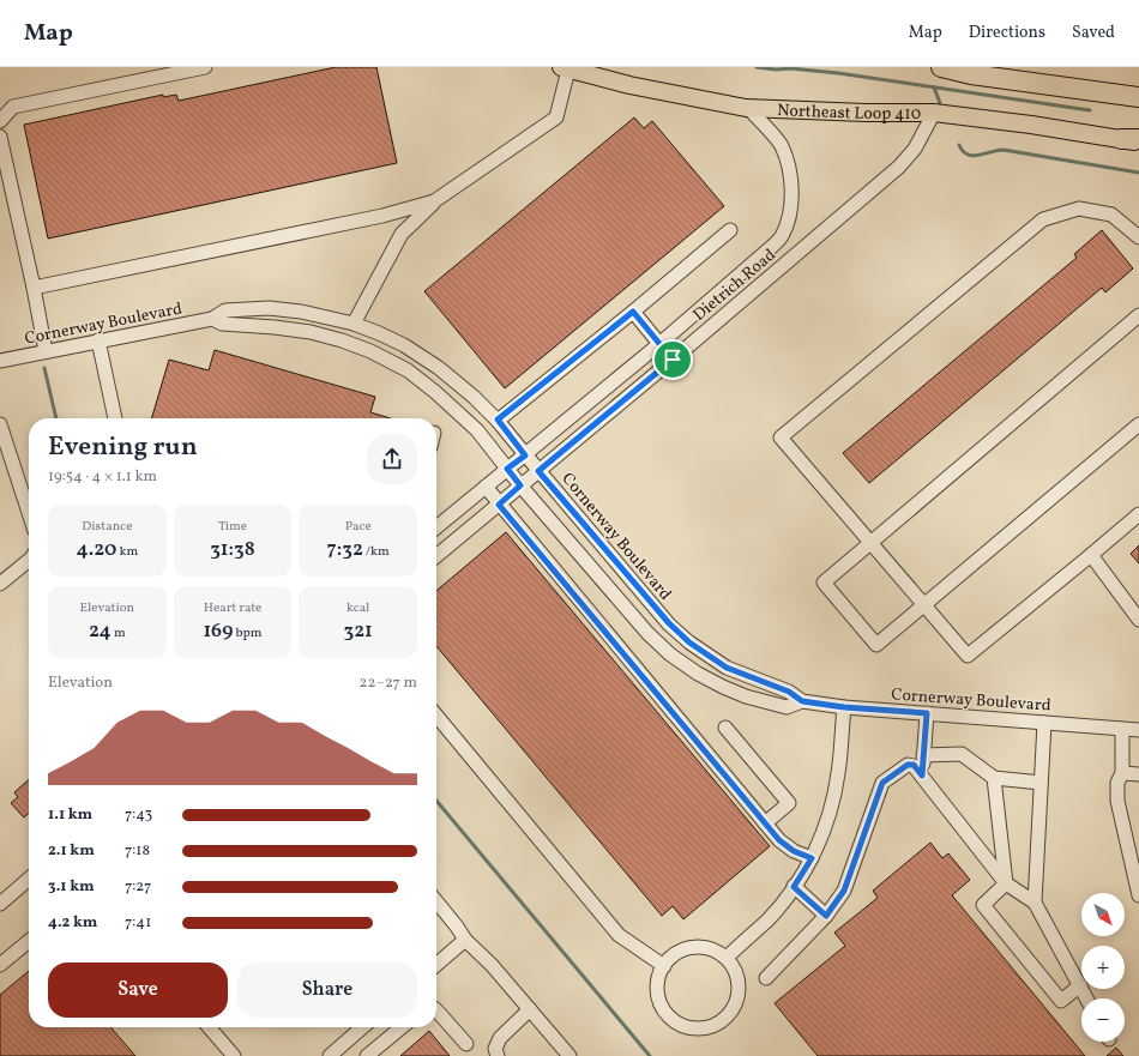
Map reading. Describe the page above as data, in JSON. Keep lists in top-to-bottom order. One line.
{"streets":{"main road":["Northeast Loop 410"],"street":["Dietrich Road","Cornerway Boulevard"]},"crossings":[["Northeast Loop 410","Dietrich Road"],["Dietrich Road","Cornerway Boulevard"]],"north":"bottom right","page":{"header":"Map","nav":["Map","Directions","Saved"],"heading":["Evening run","19:54 · 4 × 1.1 km"],"stats":[["Distance","4.20 km"],["Time","31:38"],["Pace","7:32 /km"],["Elevation","24 m"],["Heart rate","169 bpm"],["kcal","321"]],"chart":["Elevation","22–27 m"],"list":[{"name":"1.1 km","note":"7:43"},{"name":"2.1 km","note":"7:18"},{"name":"3.1 km","note":"7:27"},{"name":"4.2 km","note":"7:41"}],"map_buttons":["+","−"],"buttons":["Save","Share"]}}
